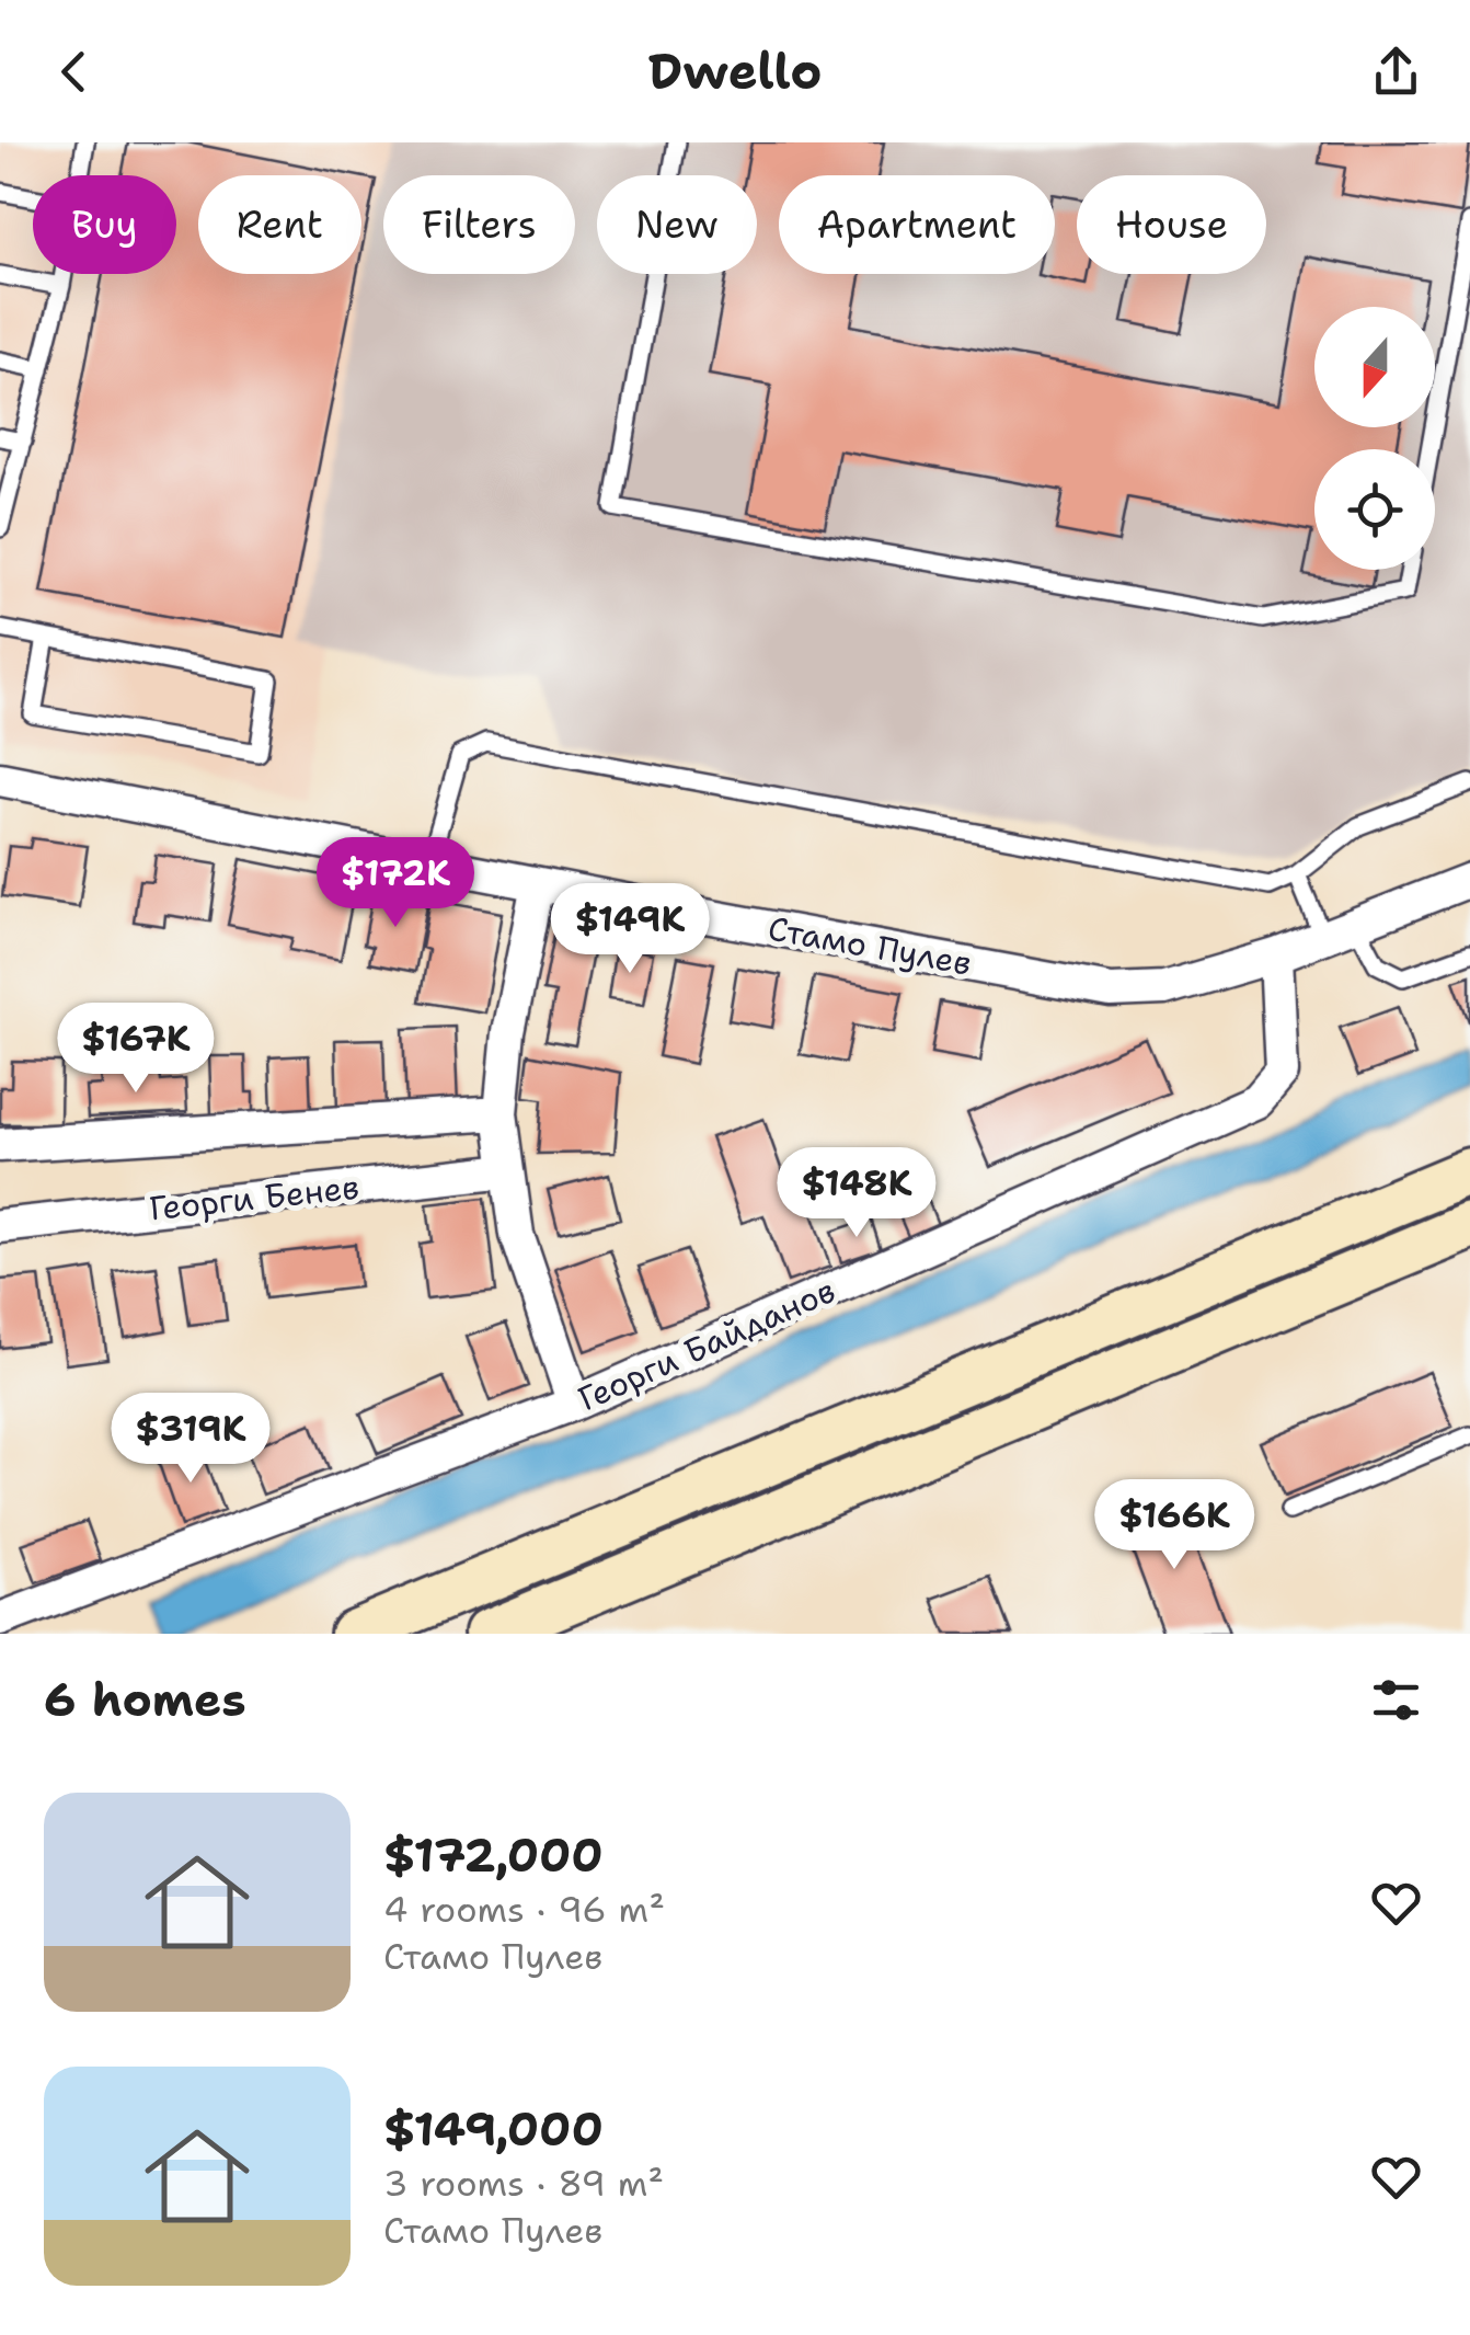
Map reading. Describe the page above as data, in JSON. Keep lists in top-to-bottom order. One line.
{"streets":{"street":["Стамо Пулев","Георги Бенев","Георги Байданов"]},"crossings":[["Стамо Пулев","Георги Байданов"]],"north":"bottom","page":{"header":"Dwello","chip":["Buy","Rent","Filters","New","Apartment","House"],"price":["$172K","$149K","$167K","$148K","$319K","$166K"],"heading":"6 homes","list":[{"name":"$172,000","note":"4 rooms · 96 m² · Стамо Пулев"},{"name":"$149,000","note":"3 rooms · 89 m² · Стамо Пулев"}]}}
